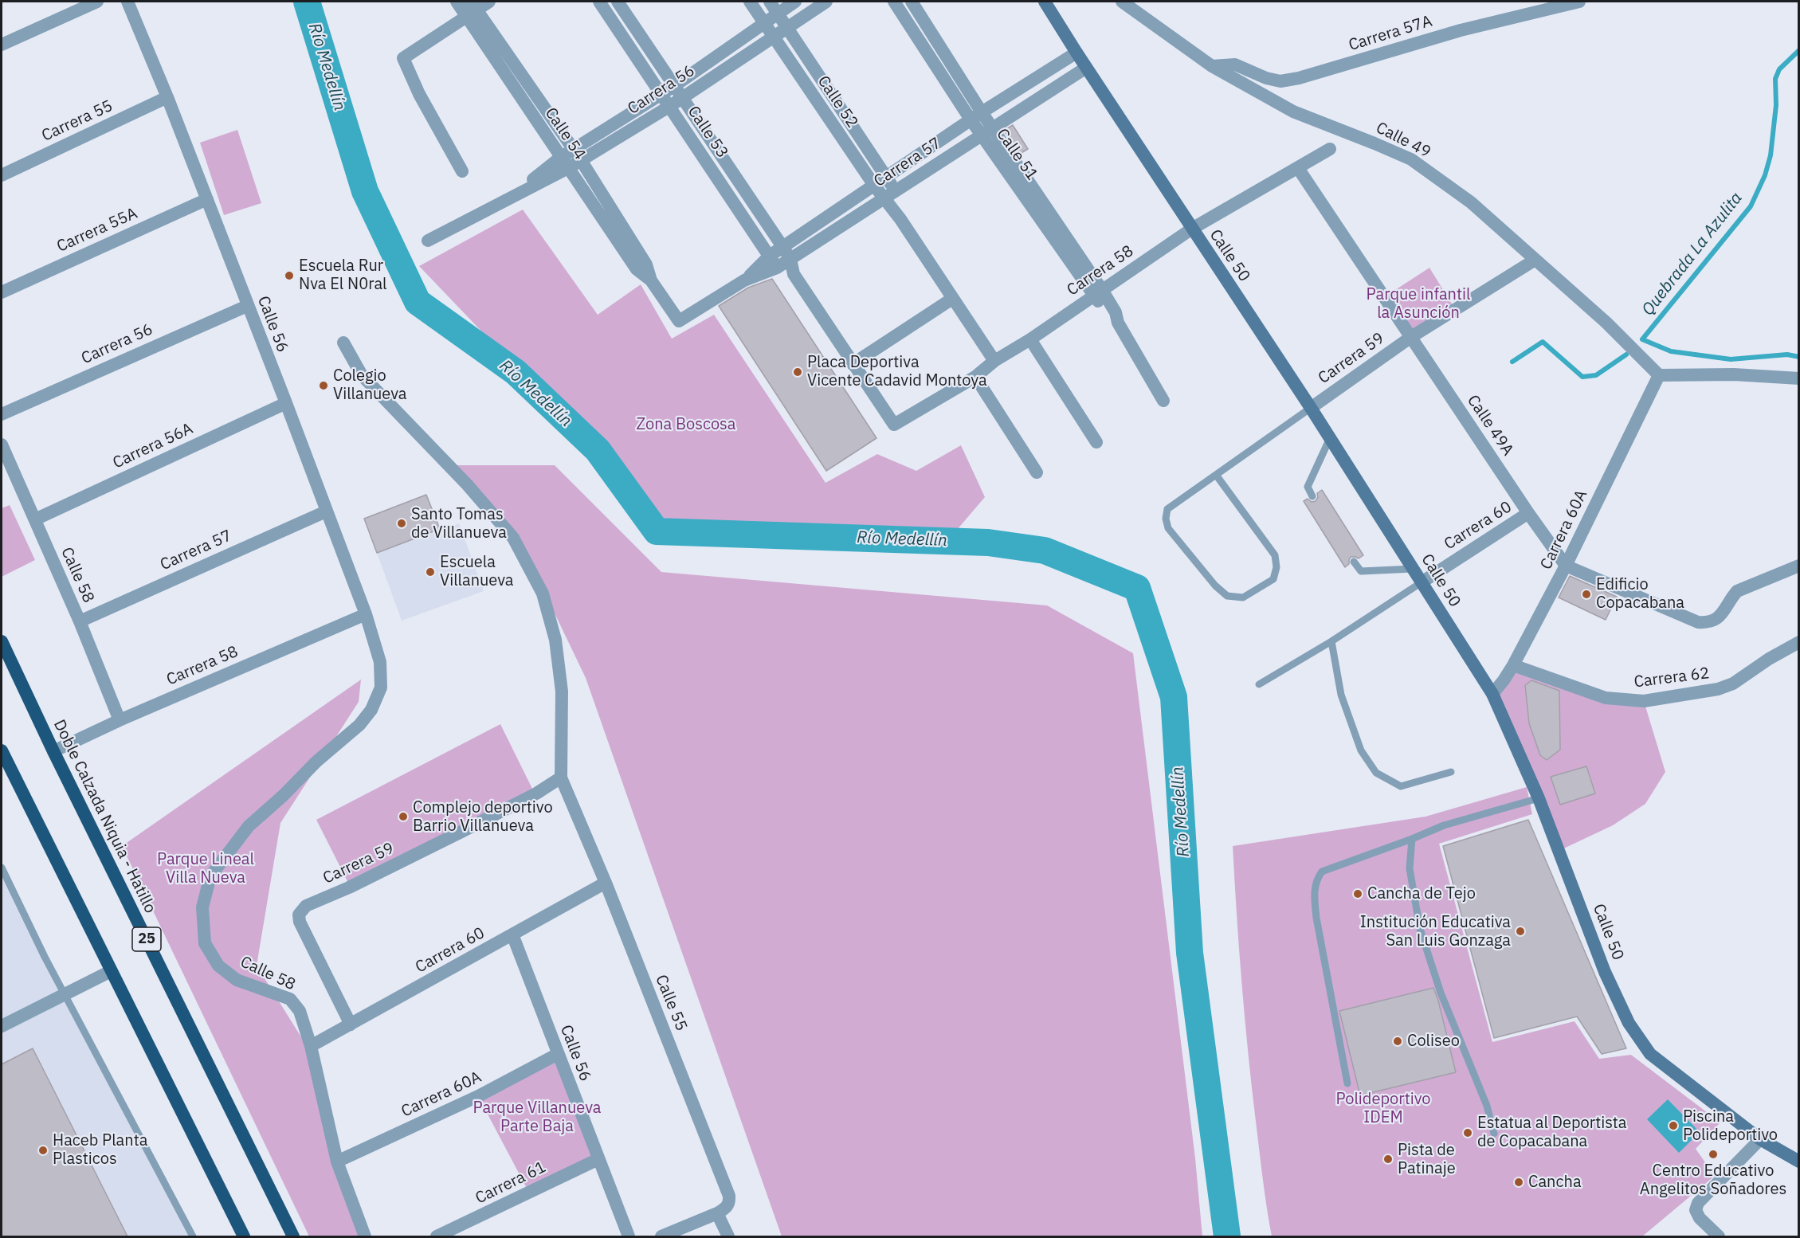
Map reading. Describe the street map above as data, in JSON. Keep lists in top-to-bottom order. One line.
{"streets":{"highway":["Doble Calzada Niquia - Hatillo","25"],"main road":["Calle 50"],"street":["Carrera 57A","Carrera 56","Calle 52","Carrera 55","Calle 53","Calle 54","Calle 49","Calle 51","Carrera 57","Carrera 55A","Carrera 58","Calle 56","Carrera 59","Calle 49A","Carrera 56A","Carrera 60","Carrera 60A","Calle 58","Carrera 62","Calle 55","Carrera 61"]},"crossings":[["Carrera 57A","Calle 49"],["Carrera 56","Calle 52"],["Carrera 56","Calle 53"],["Carrera 56","Calle 54"],["Carrera 56","Calle 56"],["Calle 52","Carrera 57"],["Calle 52","Carrera 58"],["Carrera 55","Calle 56"],["Calle 53","Carrera 57"],["Calle 53","Carrera 58"],["Calle 54","Carrera 57"],["Calle 49","Carrera 59"],["Calle 49","Carrera 60A"],["Calle 51","Carrera 57"],["Calle 51","Carrera 58"],["Carrera 57","Calle 50"],["Carrera 57","Calle 56"],["Carrera 57","Calle 58"],["Carrera 55A","Calle 56"],["Calle 50","Carrera 58"],["Calle 50","Carrera 59"],["Calle 50","Carrera 60"],["Calle 50","Carrera 60A"],["Carrera 58","Calle 56"],["Carrera 58","Calle 49A"],["Carrera 58","Calle 58"],["Carrera 58","Doble Calzada Niquia - Hatillo"],["Calle 56","Carrera 56A"],["Calle 56","Carrera 60"],["Calle 56","Carrera 60A"],["Calle 56","Calle 58"],["Calle 56","Carrera 61"],["Carrera 59","Calle 49A"],["Carrera 59","Carrera 60"],["Carrera 59","Calle 55"],["Calle 49A","Carrera 60"],["Calle 49A","Carrera 60A"],["Carrera 56A","Calle 58"],["Carrera 60","Calle 58"],["Carrera 60","Calle 55"],["Carrera 60A","Calle 58"],["Carrera 60A","Carrera 62"]],"water":["Río Medellín","Quebrada La Azulita"],"parks":["Parque infantil la Asunción","Zona Boscosa","Parque Lineal Villa Nueva","Polideportivo IDEM","Parque Villanueva Parte Baja"],"places":["Escuela Rur Nva El N0ral","Placa Deportiva Vicente Cadavid Montoya","Colegio Villanueva","Santo Tomas de Villanueva","Escuela Villanueva","Edificio Copacabana","Complejo deportivo Barrio Villanueva","Cancha de Tejo","Institución Educativa San Luis Gonzaga","Coliseo","Piscina Polideportivo","Estatua al Deportista de Copacabana","Haceb Planta Plasticos","Centro Educativo Angelitos Soñadores","Pista de Patinaje","Cancha"]}
